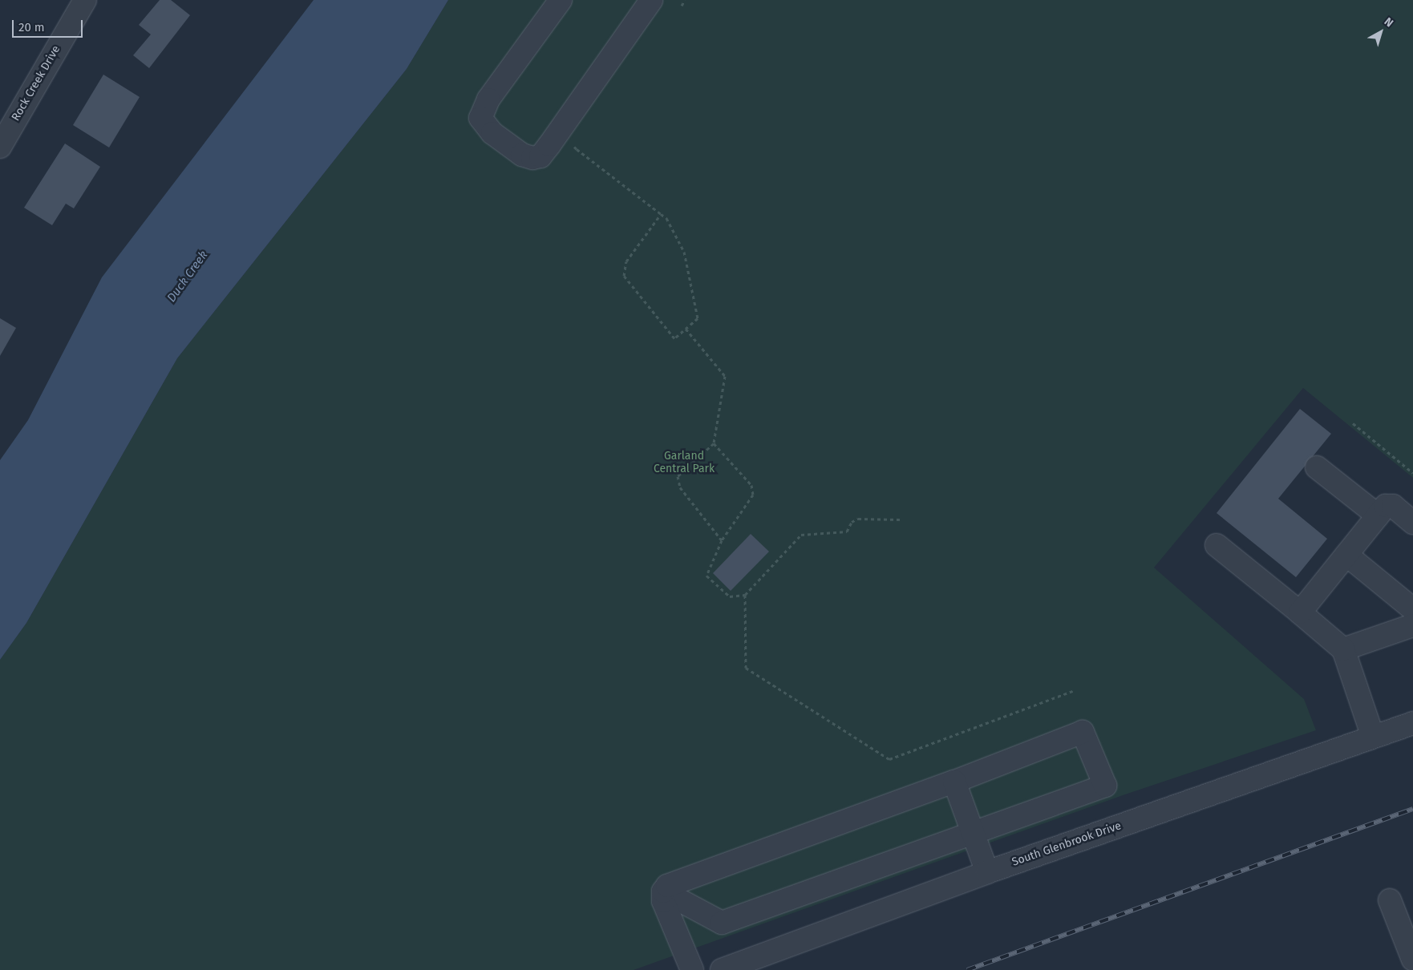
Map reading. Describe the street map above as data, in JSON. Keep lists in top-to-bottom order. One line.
{"streets":{"street":["Rock Creek Drive","South Glenbrook Drive"]},"water":["Duck Creek"],"parks":["Garland Central Park"],"scale_bar":"20 m","north":"top right"}
